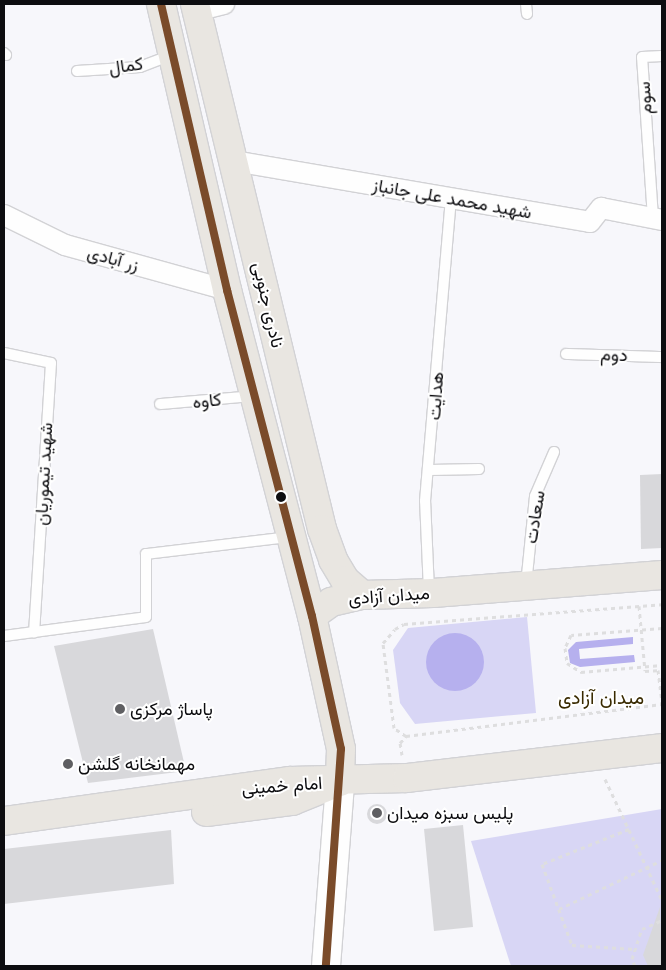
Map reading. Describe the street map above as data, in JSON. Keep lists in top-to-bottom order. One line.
{"streets":{"main road":["نادری جنوبی","میدان آزادی","امام خمینی"],"street":["شهید محمد علی جانباز","زر آبادی"],"lane":["کمال","سوم","دوم","هدایت","کاوه","شهید تیموریان","سعادت"]},"crossings":[["کمال","نادری جنوبی"],["سوم","شهید محمد علی جانباز"],["شهید محمد علی جانباز","نادری جنوبی"],["شهید محمد علی جانباز","هدایت"],["زر آبادی","نادری جنوبی"],["نادری جنوبی","کاوه"],["نادری جنوبی","میدان آزادی"],["هدایت","میدان آزادی"],["سعادت","میدان آزادی"]],"districts":["میدان آزادی"],"places":["پاساژ مرکزی","مهمانخانه گلشن","پلیس سبزه میدان"]}
